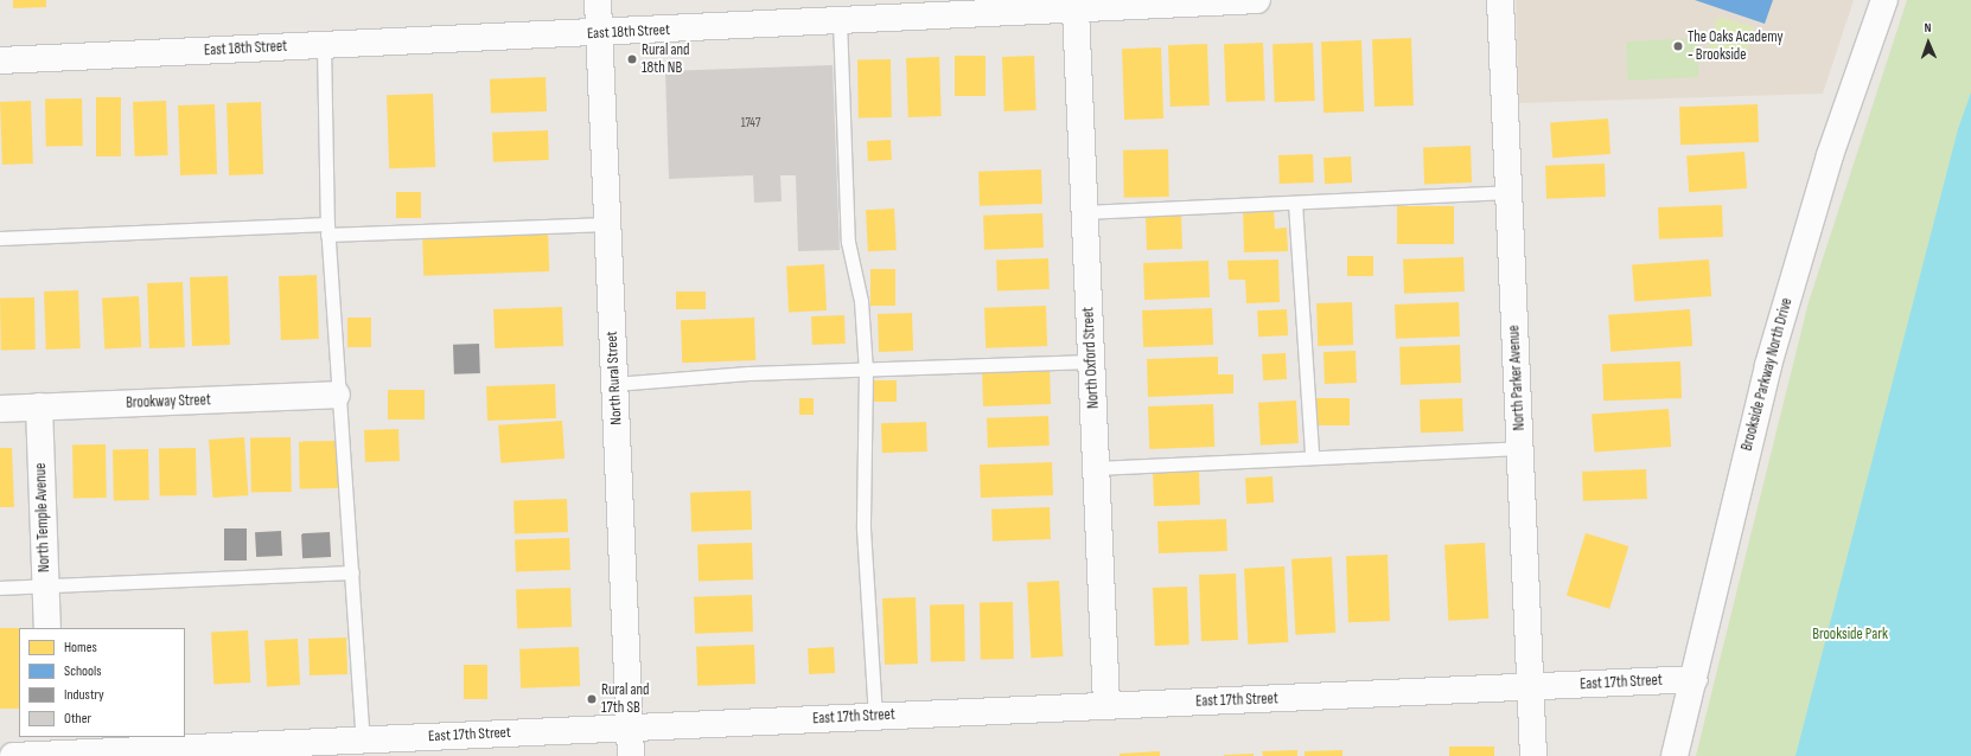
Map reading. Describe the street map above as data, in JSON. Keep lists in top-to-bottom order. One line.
{"streets":{"street":["East 18th Street","North Oxford Street","Brookside Parkway North Drive","North Rural Street","North Parker Avenue","Brookway Street","North Temple Avenue","East 17th Street"]},"crossings":[["East 18th Street","North Oxford Street"],["East 18th Street","North Rural Street"],["North Oxford Street","East 17th Street"],["Brookside Parkway North Drive","East 17th Street"],["North Rural Street","East 17th Street"],["North Parker Avenue","East 17th Street"],["Brookway Street","North Temple Avenue"]],"parks":["Brookside Park"],"places":["The Oaks Academy - Brookside","Rural and 18th NB","Rural and 17th SB"],"house_numbers":["1747"],"legend":["Homes","Schools","Industry","Other"],"north":"top"}
